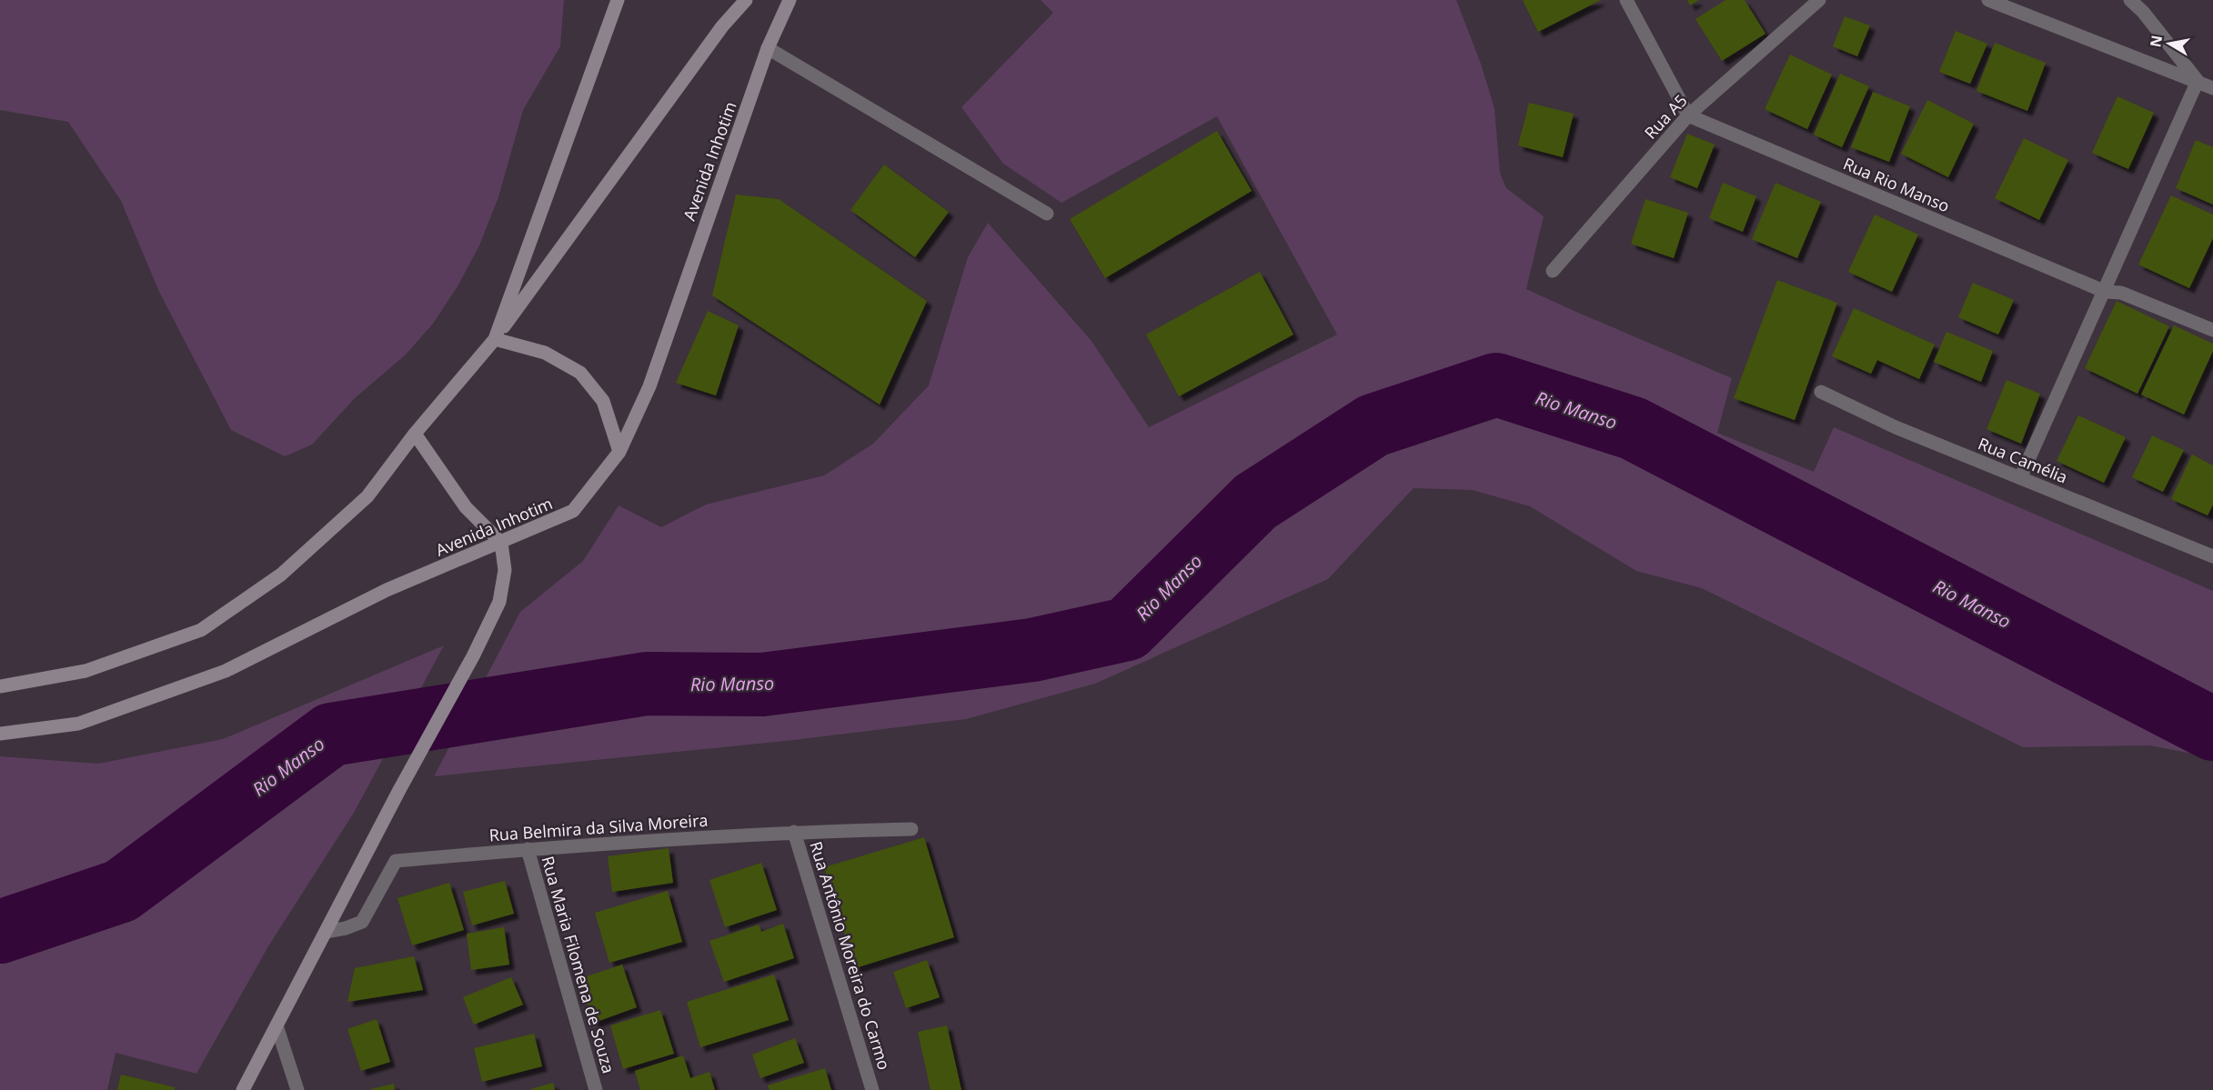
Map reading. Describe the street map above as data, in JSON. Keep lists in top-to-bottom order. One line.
{"streets":{"main road":["Avenida Inhotim"],"street":["Rua A5","Rua Rio Manso","Rua Camélia","Rua Belmira da Silva Moreira","Rua Antônio Moreira do Carmo","Rua Maria Filomena de Souza"]},"crossings":[["Rua A5","Rua Rio Manso"],["Rua Belmira da Silva Moreira","Rua Antônio Moreira do Carmo"],["Rua Belmira da Silva Moreira","Rua Maria Filomena de Souza"]],"water":["Rio Manso"],"north":"left"}
